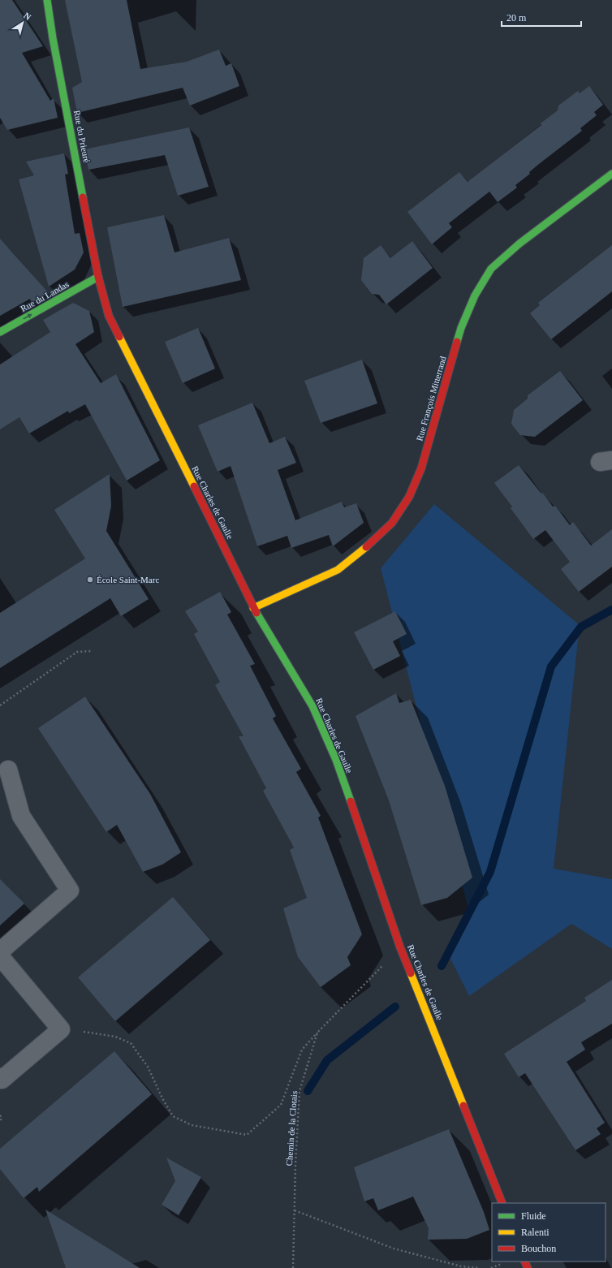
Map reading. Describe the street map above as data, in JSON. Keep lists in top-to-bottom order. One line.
{"streets":{"main road":["Rue du Prieuré","Rue du Landas","Rue François Mitterrand","Rue Charles de Gaulle"],"path":["Chemin de la Clotais"]},"crossings":[["Rue du Prieuré","Rue du Landas"],["Rue du Prieuré","Rue Charles de Gaulle"],["Rue du Landas","Rue Charles de Gaulle"],["Rue François Mitterrand","Rue Charles de Gaulle"],["Rue Charles de Gaulle","Chemin de la Clotais"]],"one_way":["Rue du Landas"],"places":["École Saint-Marc"],"legend":["Fluide","Ralenti","Bouchon"],"scale_bar":"20 m","north":"top right"}
